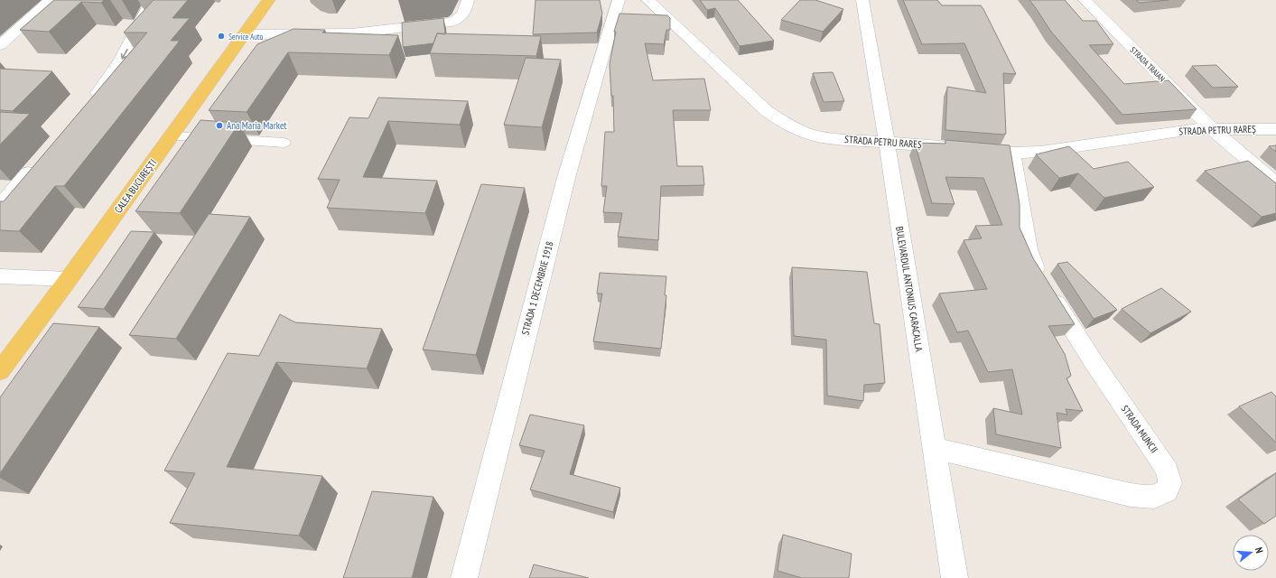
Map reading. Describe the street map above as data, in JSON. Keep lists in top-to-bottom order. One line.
{"streets":{"main road":["CALEA BUCUREȘTI"],"street":["STRADA TRAIAN","STRADA PETRU RAREȘ","STRADA 1 DECEMBRIE 1918","BULEVARDUL ANTONIUS CARACALLA","STRADA MUNCII"]},"crossings":[["STRADA TRAIAN","STRADA PETRU RAREȘ"],["STRADA PETRU RAREȘ","BULEVARDUL ANTONIUS CARACALLA"],["STRADA PETRU RAREȘ","STRADA MUNCII"],["BULEVARDUL ANTONIUS CARACALLA","STRADA MUNCII"]],"places":["Service Auto","Ana Maria Market"],"north":"right"}
